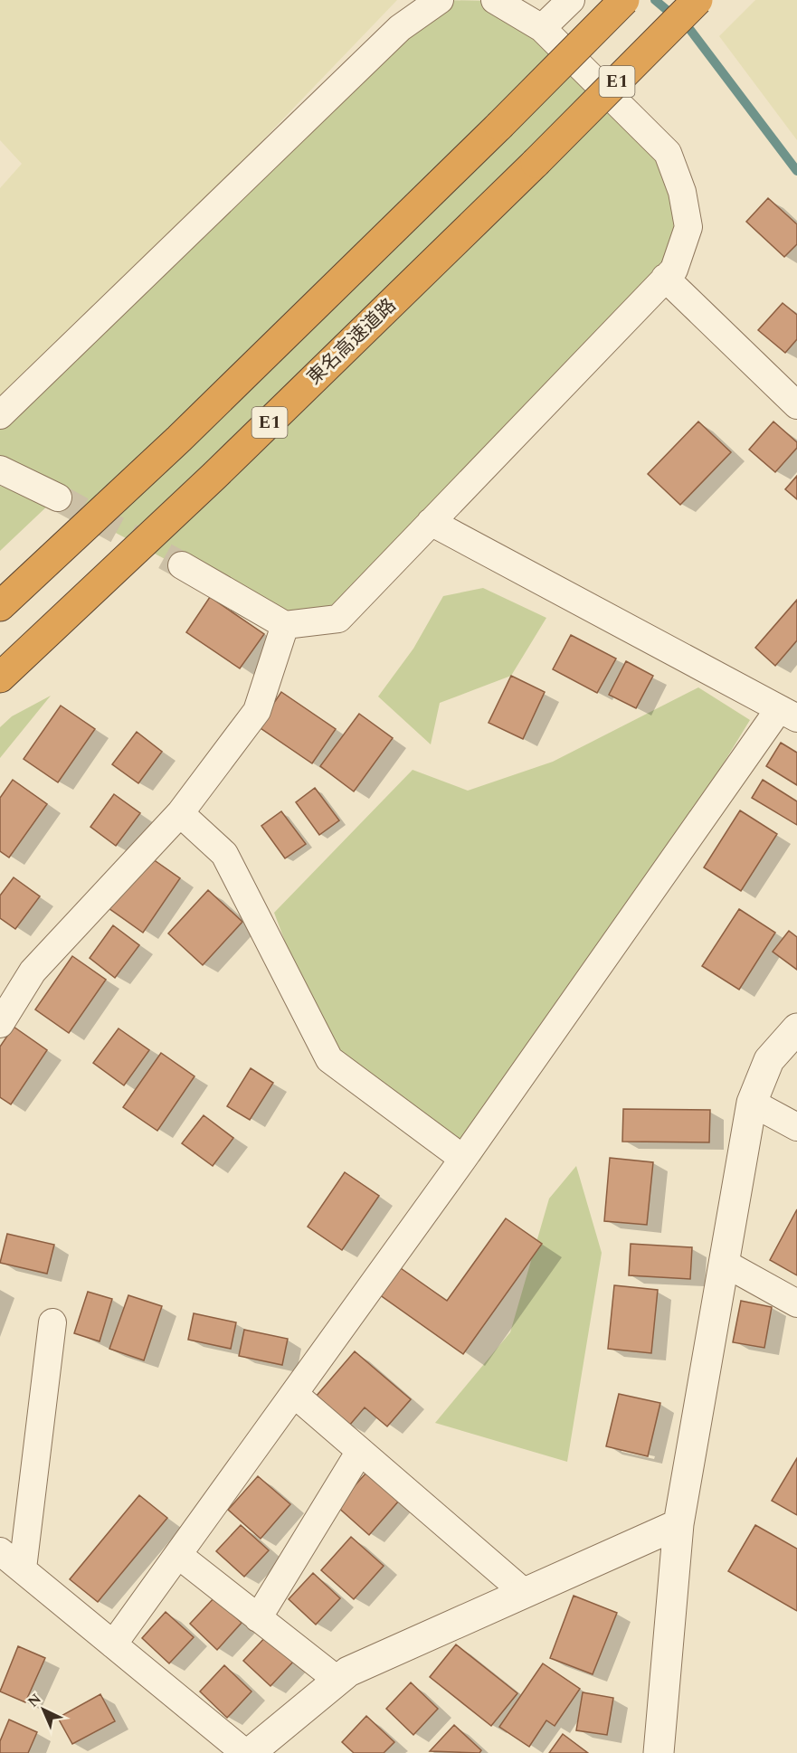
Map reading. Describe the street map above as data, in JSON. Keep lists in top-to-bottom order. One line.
{"streets":{"highway":["E1","東名高速道路"]},"north":"top left"}
